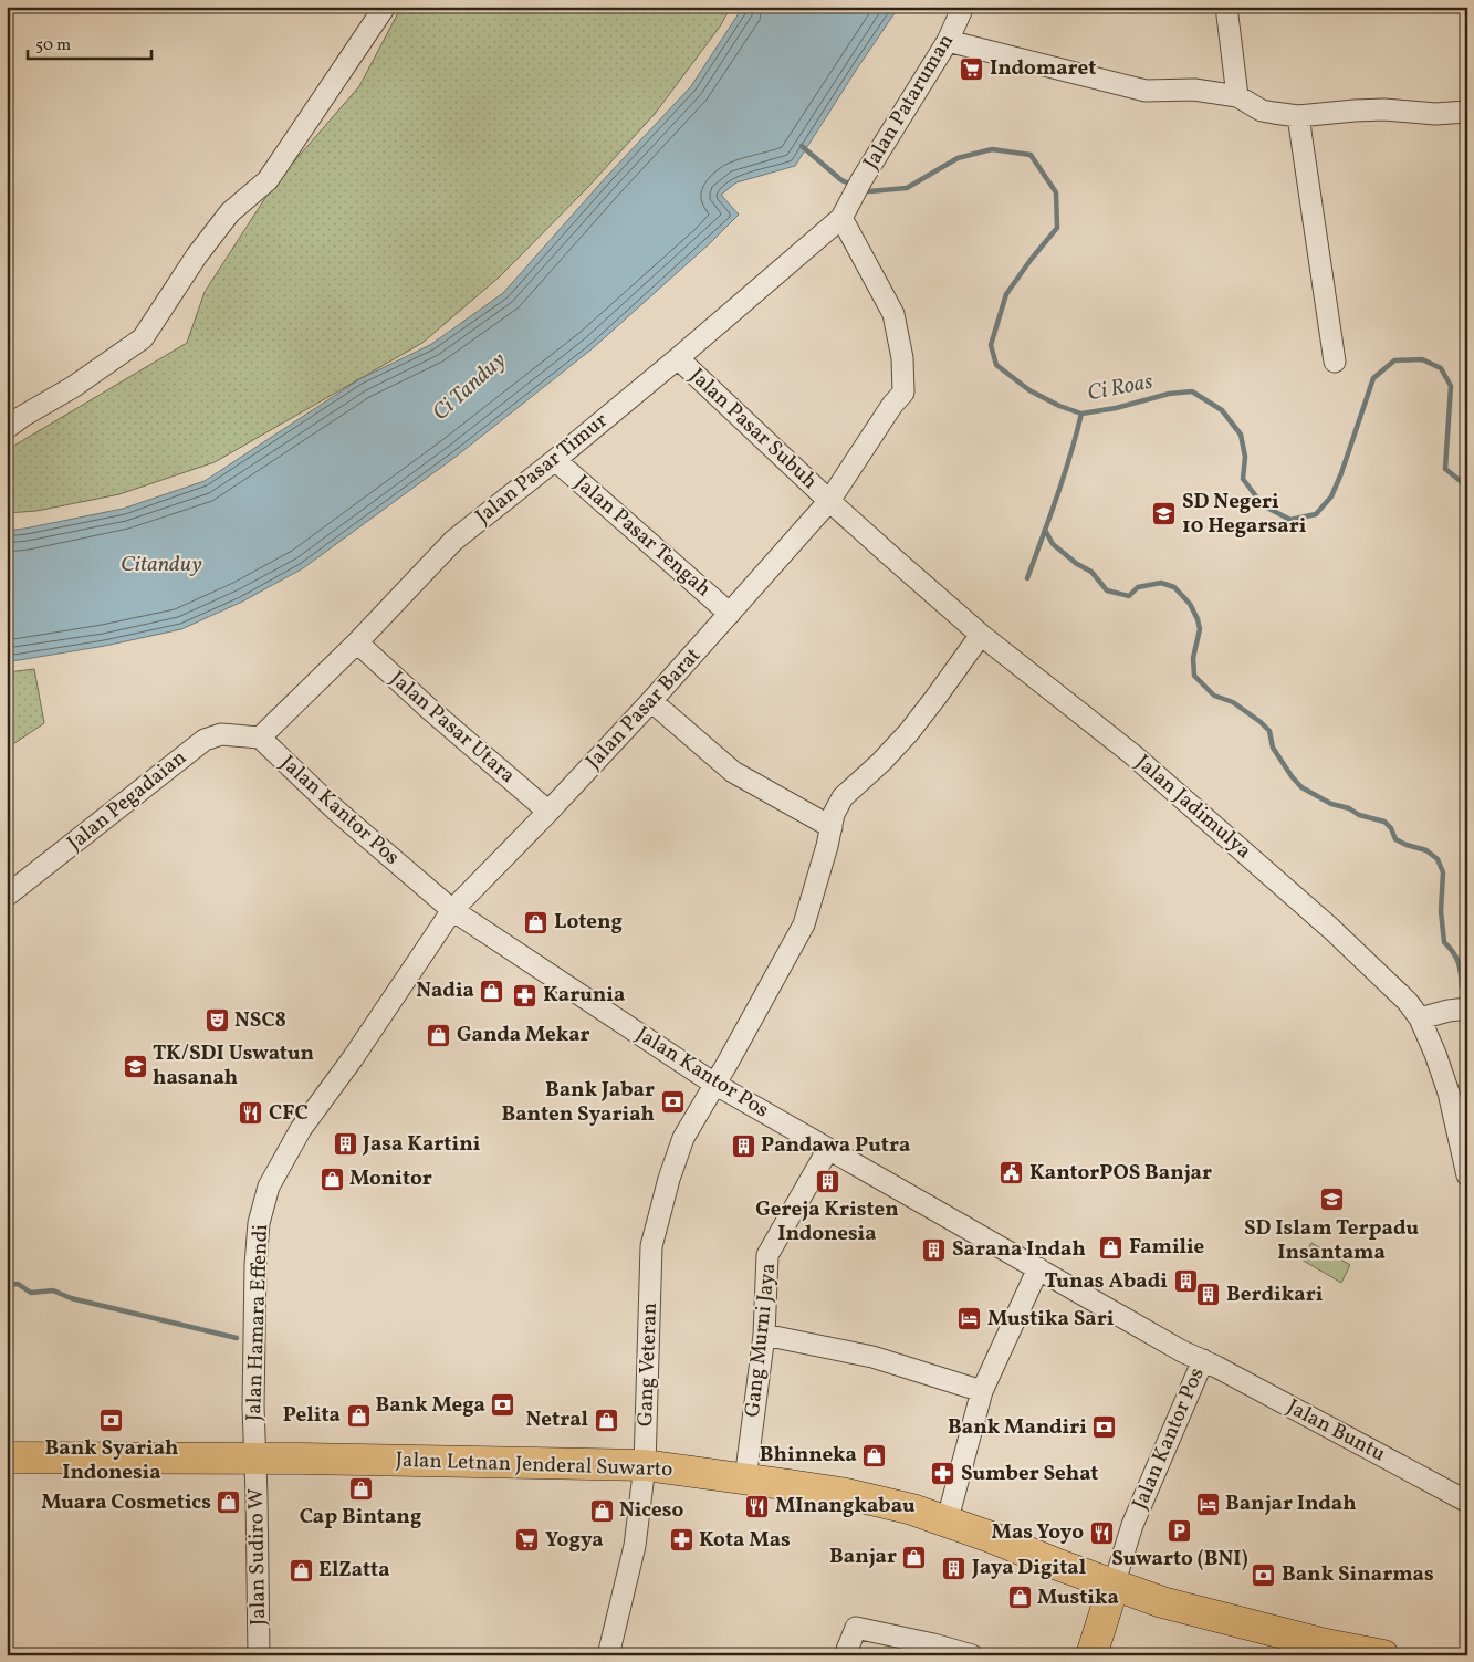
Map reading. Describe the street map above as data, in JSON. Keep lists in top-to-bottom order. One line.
{"streets":{"highway":["Jalan Letnan Jenderal Suwarto"],"street":["Jalan Pataruman","Jalan Pasar Subuh","Jalan Pasar Timur","Jalan Pasar Tengah","Jalan Pasar Barat","Jalan Pasar Utara","Jalan Pegadaian","Jalan Jadimulya","Jalan Kantor Pos","Jalan Hamara Effendi","Gang Murni Jaya","Gang Veteran","Jalan Buntu","Jalan Sudiro W"]},"crossings":[["Jalan Pataruman","Jalan Pasar Timur"],["Jalan Pataruman","Jalan Pasar Barat"],["Jalan Pasar Subuh","Jalan Pasar Timur"],["Jalan Pasar Subuh","Jalan Pasar Barat"],["Jalan Pasar Subuh","Jalan Jadimulya"],["Jalan Pasar Timur","Jalan Pasar Tengah"],["Jalan Pasar Timur","Jalan Pasar Barat"],["Jalan Pasar Timur","Jalan Pasar Utara"],["Jalan Pasar Timur","Jalan Pegadaian"],["Jalan Pasar Timur","Jalan Kantor Pos"],["Jalan Pasar Tengah","Jalan Pasar Barat"],["Jalan Pasar Barat","Jalan Pasar Utara"],["Jalan Pasar Barat","Jalan Jadimulya"],["Jalan Pasar Barat","Jalan Kantor Pos"],["Jalan Pasar Barat","Jalan Hamara Effendi"],["Jalan Pegadaian","Jalan Kantor Pos"],["Jalan Jadimulya","Gang Veteran"],["Jalan Kantor Pos","Jalan Hamara Effendi"],["Jalan Kantor Pos","Gang Murni Jaya"],["Jalan Kantor Pos","Gang Veteran"],["Jalan Kantor Pos","Jalan Buntu"],["Jalan Kantor Pos","Jalan Letnan Jenderal Suwarto"],["Jalan Hamara Effendi","Jalan Letnan Jenderal Suwarto"],["Jalan Hamara Effendi","Jalan Sudiro W"],["Gang Murni Jaya","Jalan Letnan Jenderal Suwarto"],["Gang Veteran","Jalan Letnan Jenderal Suwarto"],["Jalan Letnan Jenderal Suwarto","Jalan Sudiro W"]],"water":["Ci Tanduy","Ci Roas","Citanduy"],"places":{"supermarket":["Indomaret","Yogya"],"school or university":["SD Negeri 10 Hegarsari","TK/SDI Uswatun hasanah","SD Islam Terpadu Insantama"],"shop":["Loteng","Nadia","Ganda Mekar","Monitor","Familie","Pelita","Netral","Bhinneka","Cap Bintang","Muara Cosmetics","Niceso","Banjar","ElZatta","Mustika"],"pharmacy":["Karunia","Sumber Sehat","Kota Mas"],"theatre":["NSC8"],"bank":["Bank Jabar Banten Syariah","Bank Mega","Bank Syariah Indonesia","Bank Mandiri","Bank Sinarmas"],"restaurant":["CFC","MInangkabau","Mas Yoyo"],"building":["Jasa Kartini","Pandawa Putra","Gereja Kristen Indonesia","Sarana Indah","Tunas Abadi","Berdikari","Jaya Digital"],"public building":["KantorPOS Banjar"],"hotel":["Mustika Sari","Banjar Indah"],"parking":["Suwarto (BNI)"]},"scale_bar":"50 m"}
